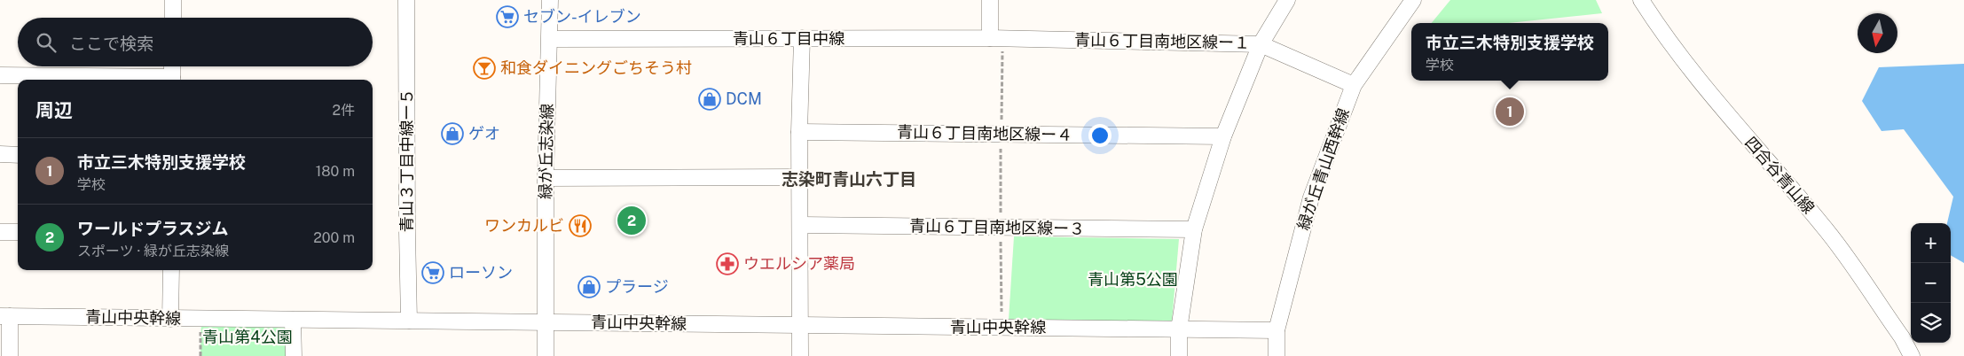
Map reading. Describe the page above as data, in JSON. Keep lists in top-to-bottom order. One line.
{"streets":{"street":["青山６丁目中線","青山６丁目南地区線ー１","青山６丁目南地区線ー４","緑が丘志染線","青山３丁目中線ー５","緑が丘青山西幹線","四合谷青山線","青山６丁目南地区線ー３","青山中央幹線"]},"crossings":[["青山６丁目中線","青山６丁目南地区線ー１"],["青山６丁目中線","緑が丘志染線"],["青山６丁目南地区線ー１","緑が丘青山西幹線"],["緑が丘志染線","青山中央幹線"],["青山３丁目中線ー５","青山中央幹線"],["緑が丘青山西幹線","青山中央幹線"]],"districts":["志染町青山六丁目"],"parks":["青山第5公園","青山第4公園"],"places":{"supermarket":["セブン-イレブン","ローソン"],"bar":["和食ダイニングごちそう村"],"shop":["DCM","ゲオ","プラージ"],"restaurant":["ワンカルビ"],"pharmacy":["ウエルシア薬局"]},"north":"bottom","page":{"search":"ここで検索","popup":["市立三木特別支援学校","学校"],"heading":["周辺","2件"],"pins":["1","2"],"list":[{"mark":"1","name":"市立三木特別支援学校","note":"学校","value":"180 m"},{"mark":"2","name":"ワールドプラスジム","note":"スポーツ · 緑が丘志染線","value":"200 m"}],"map_buttons":["+","−"]}}
